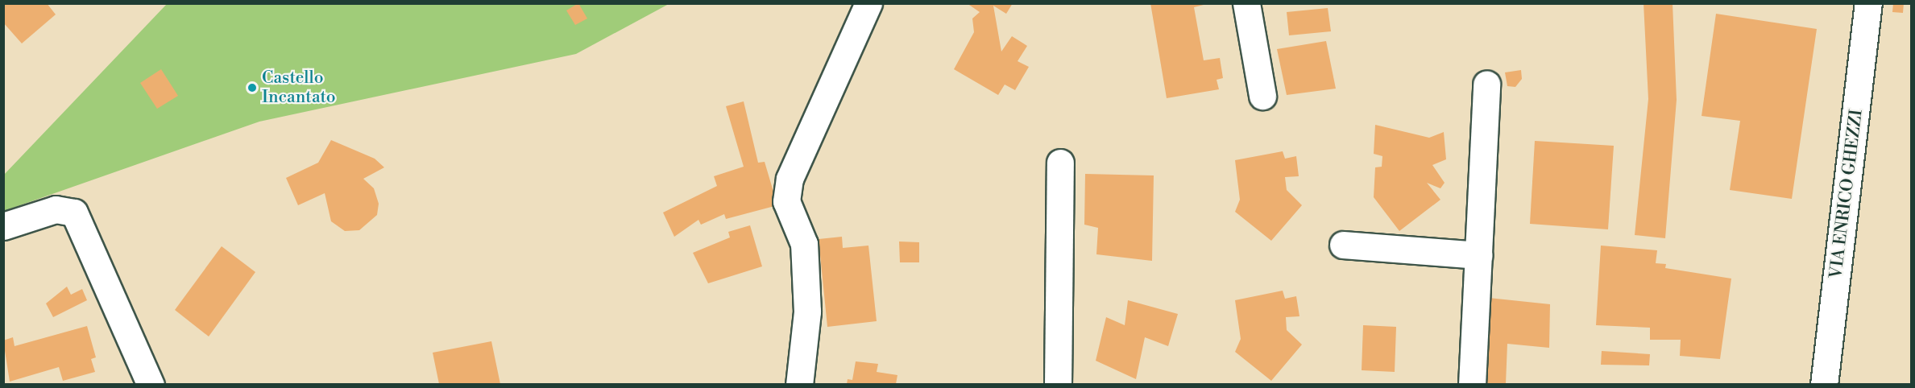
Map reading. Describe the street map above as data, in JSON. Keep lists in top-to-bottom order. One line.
{"streets":{"street":["VIA ENRICO GHEZZI"]},"places":["Castello Incantato"]}
